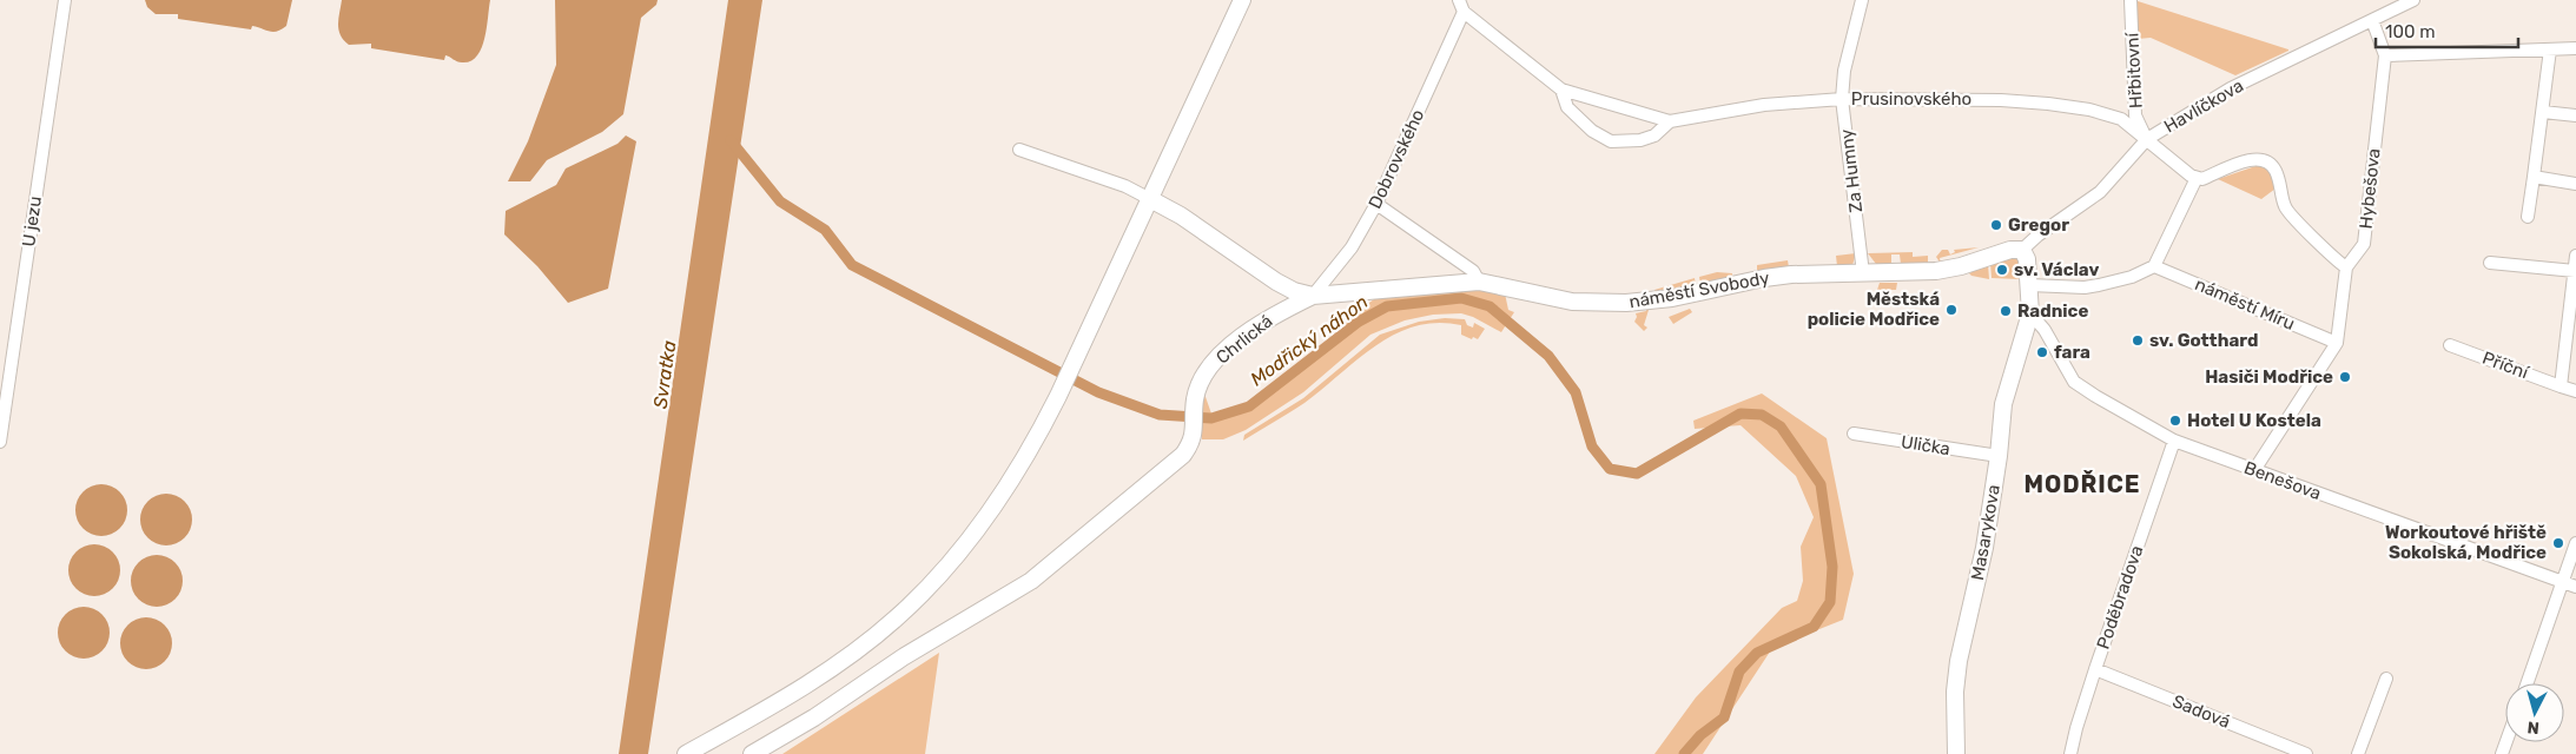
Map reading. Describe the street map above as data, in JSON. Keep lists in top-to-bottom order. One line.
{"streets":{"street":["Hřbitovní","Prusinovského","Havlíčkova","Dobrovského","Za Humny","Hybešova","U jezu","náměstí Svobody","náměstí Míru","Chrlická","Příční","Ulička","Benešova","Masarykova","Poděbradova","Sadová"]},"crossings":[["Hřbitovní","Prusinovského"],["Hřbitovní","Havlíčkova"],["Prusinovského","Havlíčkova"],["Prusinovského","Dobrovského"],["Prusinovského","Za Humny"],["Havlíčkova","Hybešova"],["Havlíčkova","náměstí Svobody"],["Dobrovského","náměstí Svobody"],["Dobrovského","Chrlická"],["Za Humny","náměstí Svobody"],["náměstí Svobody","Chrlická"],["Ulička","Masarykova"],["Benešova","Masarykova"],["Benešova","Poděbradova"],["Poděbradova","Sadová"]],"districts":["MODŘICE"],"water":["Modřický náhon","Svratka"],"places":["Gregor","sv. Václav","Městská policie Modřice","Radnice","sv. Gotthard","fara","Hasiči Modřice","Hotel U Kostela","Workoutové hřiště Sokolská, Modřice"],"scale_bar":"100 m","north":"bottom"}
